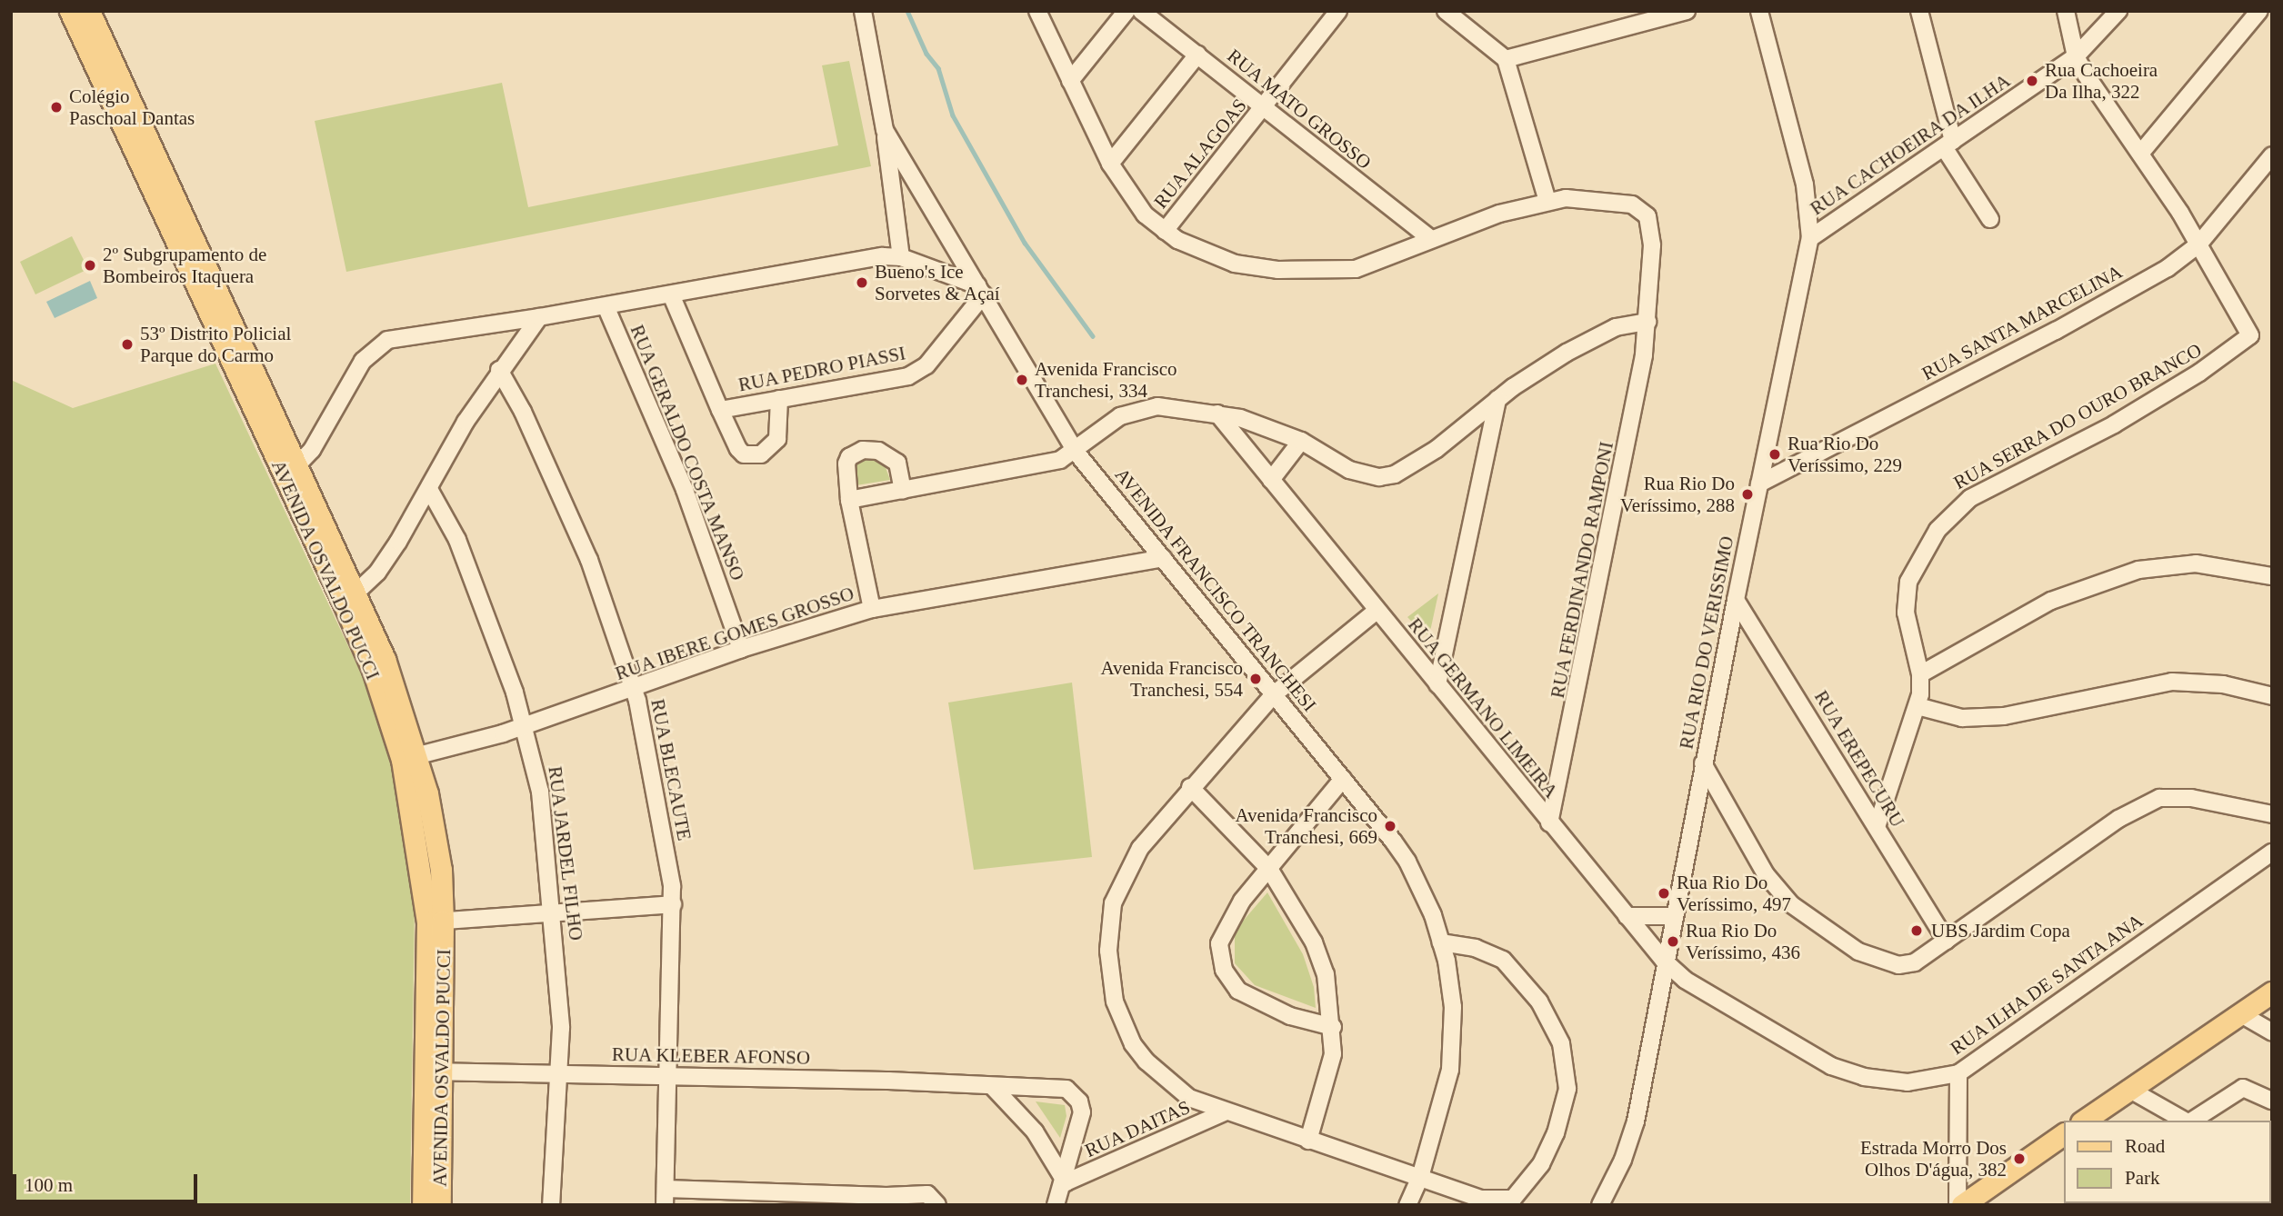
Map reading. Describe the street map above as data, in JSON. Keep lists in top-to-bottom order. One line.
{"streets":{"main road":["AVENIDA OSVALDO PUCCI"],"street":["RUA MATO GROSSO","RUA CACHOEIRA DA ILHA","RUA ALAGOAS","RUA SANTA MARCELINA","RUA PEDRO PIASSI","RUA SERRA DO OURO BRANCO","RUA GERALDO COSTA MANSO","RUA FERDINANDO RAMPONI","AVENIDA FRANCISCO TRANCHESI","RUA IBERE GOMES GROSSO","RUA RIO DO VERISSIMO","RUA GERMANO LIMEIRA","RUA EREPECURU","RUA BLECAUTE","RUA JARDEL FILHO","RUA ILHA DE SANTA ANA","RUA KLEBER AFONSO","RUA DAITAS"]},"crossings":[["RUA MATO GROSSO","RUA ALAGOAS"],["RUA CACHOEIRA DA ILHA","RUA RIO DO VERISSIMO"],["RUA SANTA MARCELINA","RUA SERRA DO OURO BRANCO"],["RUA SANTA MARCELINA","RUA RIO DO VERISSIMO"],["RUA PEDRO PIASSI","AVENIDA FRANCISCO TRANCHESI"],["RUA GERALDO COSTA MANSO","RUA IBERE GOMES GROSSO"],["AVENIDA OSVALDO PUCCI","RUA IBERE GOMES GROSSO"],["AVENIDA OSVALDO PUCCI","RUA KLEBER AFONSO"],["RUA FERDINANDO RAMPONI","RUA GERMANO LIMEIRA"],["AVENIDA FRANCISCO TRANCHESI","RUA IBERE GOMES GROSSO"],["RUA IBERE GOMES GROSSO","RUA BLECAUTE"],["RUA IBERE GOMES GROSSO","RUA JARDEL FILHO"],["RUA RIO DO VERISSIMO","RUA GERMANO LIMEIRA"],["RUA RIO DO VERISSIMO","RUA EREPECURU"],["RUA RIO DO VERISSIMO","RUA ILHA DE SANTA ANA"],["RUA GERMANO LIMEIRA","RUA ILHA DE SANTA ANA"],["RUA BLECAUTE","RUA KLEBER AFONSO"],["RUA JARDEL FILHO","RUA KLEBER AFONSO"],["RUA KLEBER AFONSO","RUA DAITAS"]],"places":["Rua Cachoeira Da Ilha, 322","Colégio Paschoal Dantas","2º Subgrupamento de Bombeiros Itaquera","Bueno's Ice Sorvetes & Açaí","53º Distrito Policial Parque do Carmo","Avenida Francisco Tranchesi, 334","Rua Rio Do Veríssimo, 229","Rua Rio Do Veríssimo, 288","Avenida Francisco Tranchesi, 554","Avenida Francisco Tranchesi, 669","Rua Rio Do Veríssimo, 497","UBS Jardim Copa","Rua Rio Do Veríssimo, 436","Estrada Morro Dos Olhos D'água, 382"],"legend":["Road","Park"],"scale_bar":"100 m"}
